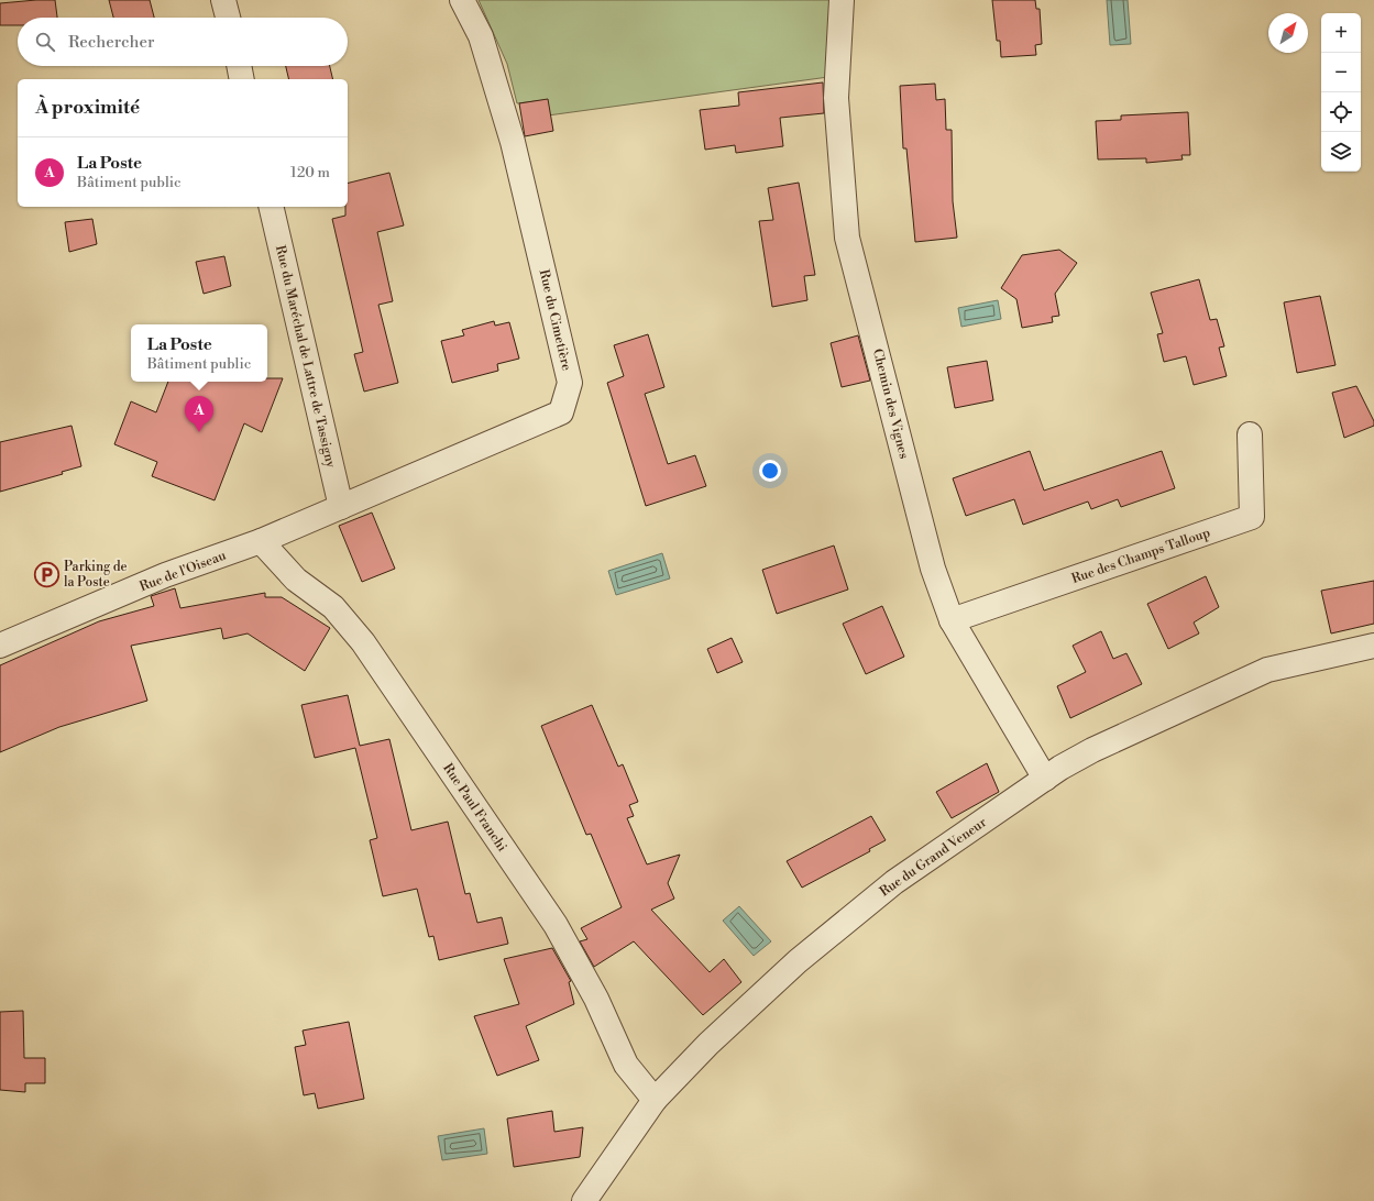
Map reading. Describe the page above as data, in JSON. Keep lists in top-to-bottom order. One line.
{"streets":{"street":["Rue du Cimetière","Rue du Maréchal de Lattre de Tassigny","Chemin des Vignes","Rue des Champs Talloup","Rue de l'Oiseau","Rue Paul Franchi","Rue du Grand Veneur"]},"crossings":[["Rue du Cimetière","Rue du Maréchal de Lattre de Tassigny"],["Rue du Cimetière","Rue de l'Oiseau"],["Rue du Maréchal de Lattre de Tassigny","Rue de l'Oiseau"],["Chemin des Vignes","Rue des Champs Talloup"],["Chemin des Vignes","Rue du Grand Veneur"],["Rue de l'Oiseau","Rue Paul Franchi"],["Rue Paul Franchi","Rue du Grand Veneur"]],"places":{"parking":["Parking de la Poste"]},"north":"top right","page":{"map_buttons":["+","−"],"search":"Rechercher","heading":"À proximité","list":[{"mark":"A","name":"La Poste","note":"Bâtiment public","value":"120 m"}],"popup":["La Poste","Bâtiment public"],"pins":"A"}}
